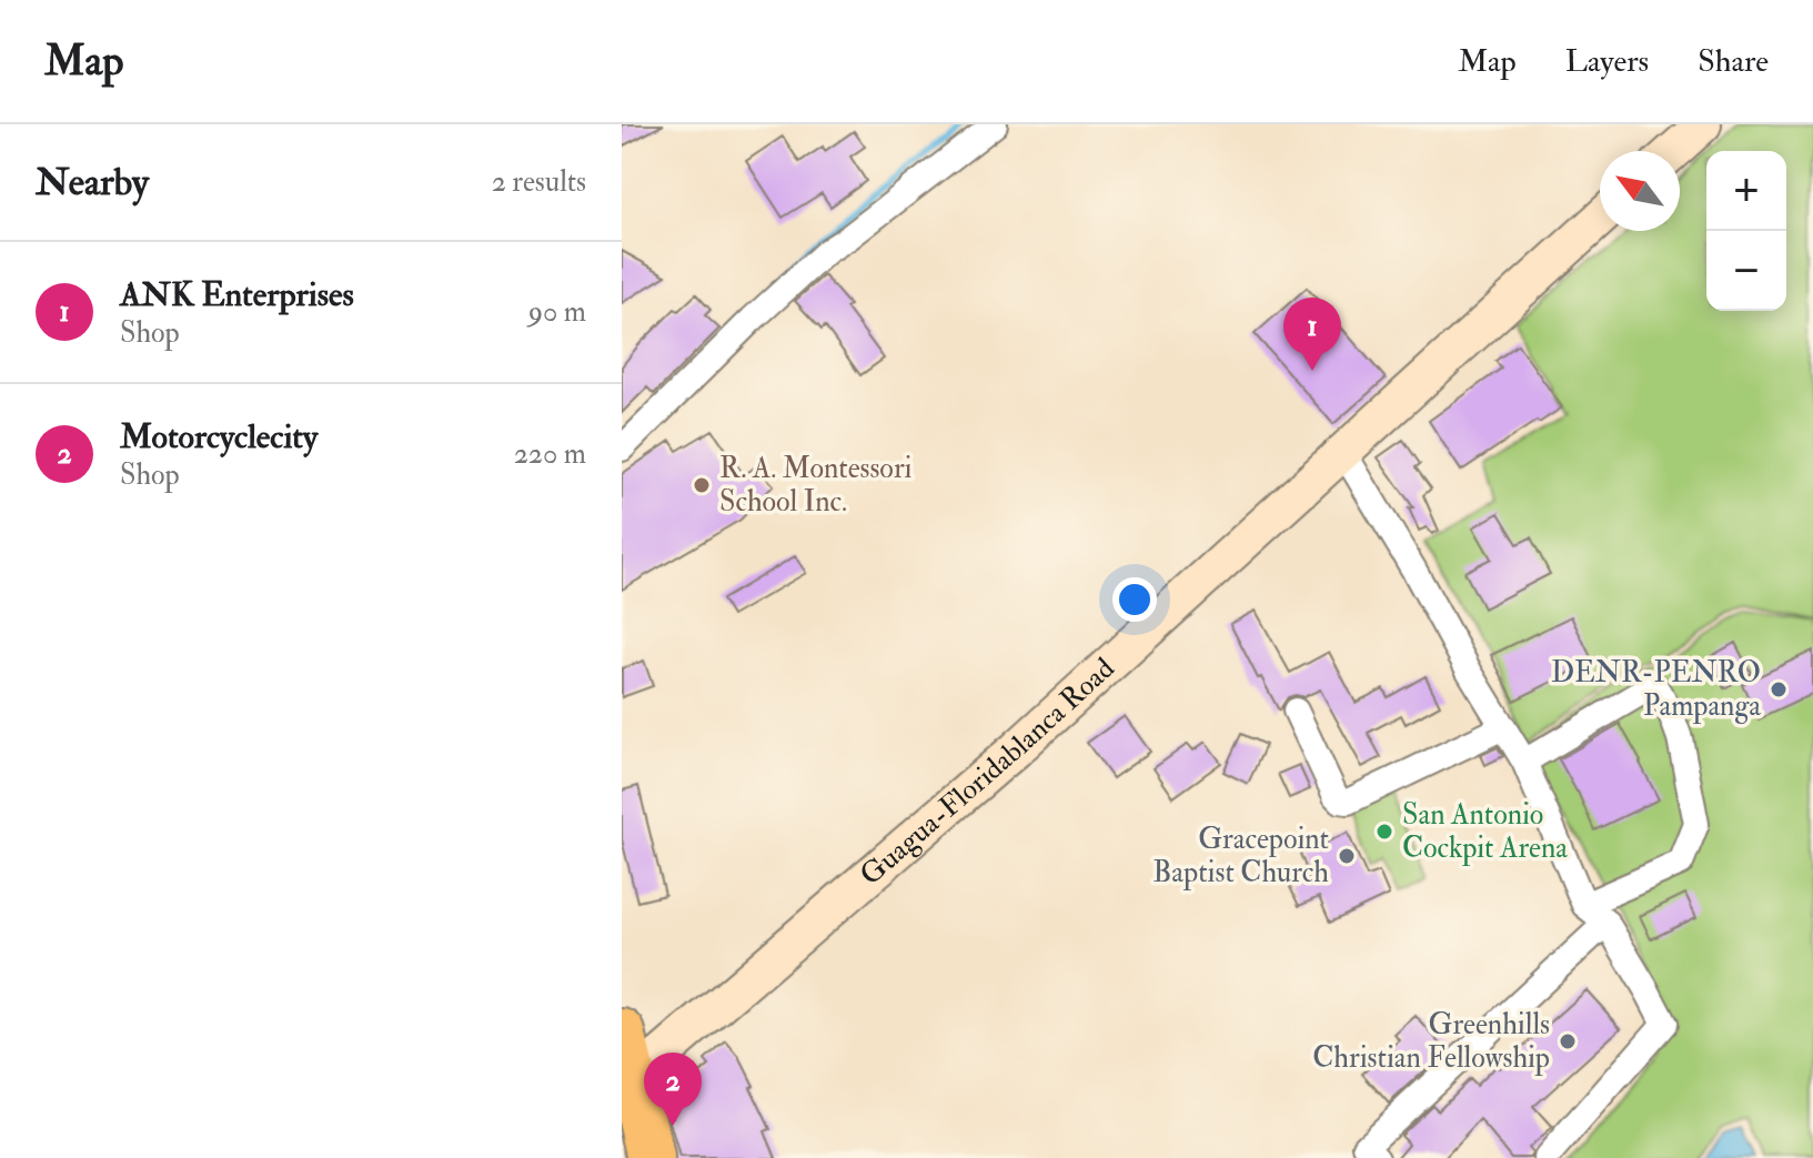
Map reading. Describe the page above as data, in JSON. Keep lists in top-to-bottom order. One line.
{"streets":{"main road":["Guagua-Floridablanca Road"]},"places":["R. A. Montessori School Inc.","DENR-PENRO Pampanga","San Antonio Cockpit Arena","Gracepoint Baptist Church","Greenhills Christian Fellowship"],"north":"top left","page":{"header":"Map","nav":["Map","Layers","Share"],"heading":["Nearby","2 results"],"map_buttons":["+","−"],"list":[{"mark":"1","name":"ANK Enterprises","note":"Shop","value":"90 m"},{"mark":"2","name":"Motorcyclecity","note":"Shop","value":"220 m"}],"pins":["1","2"]}}
